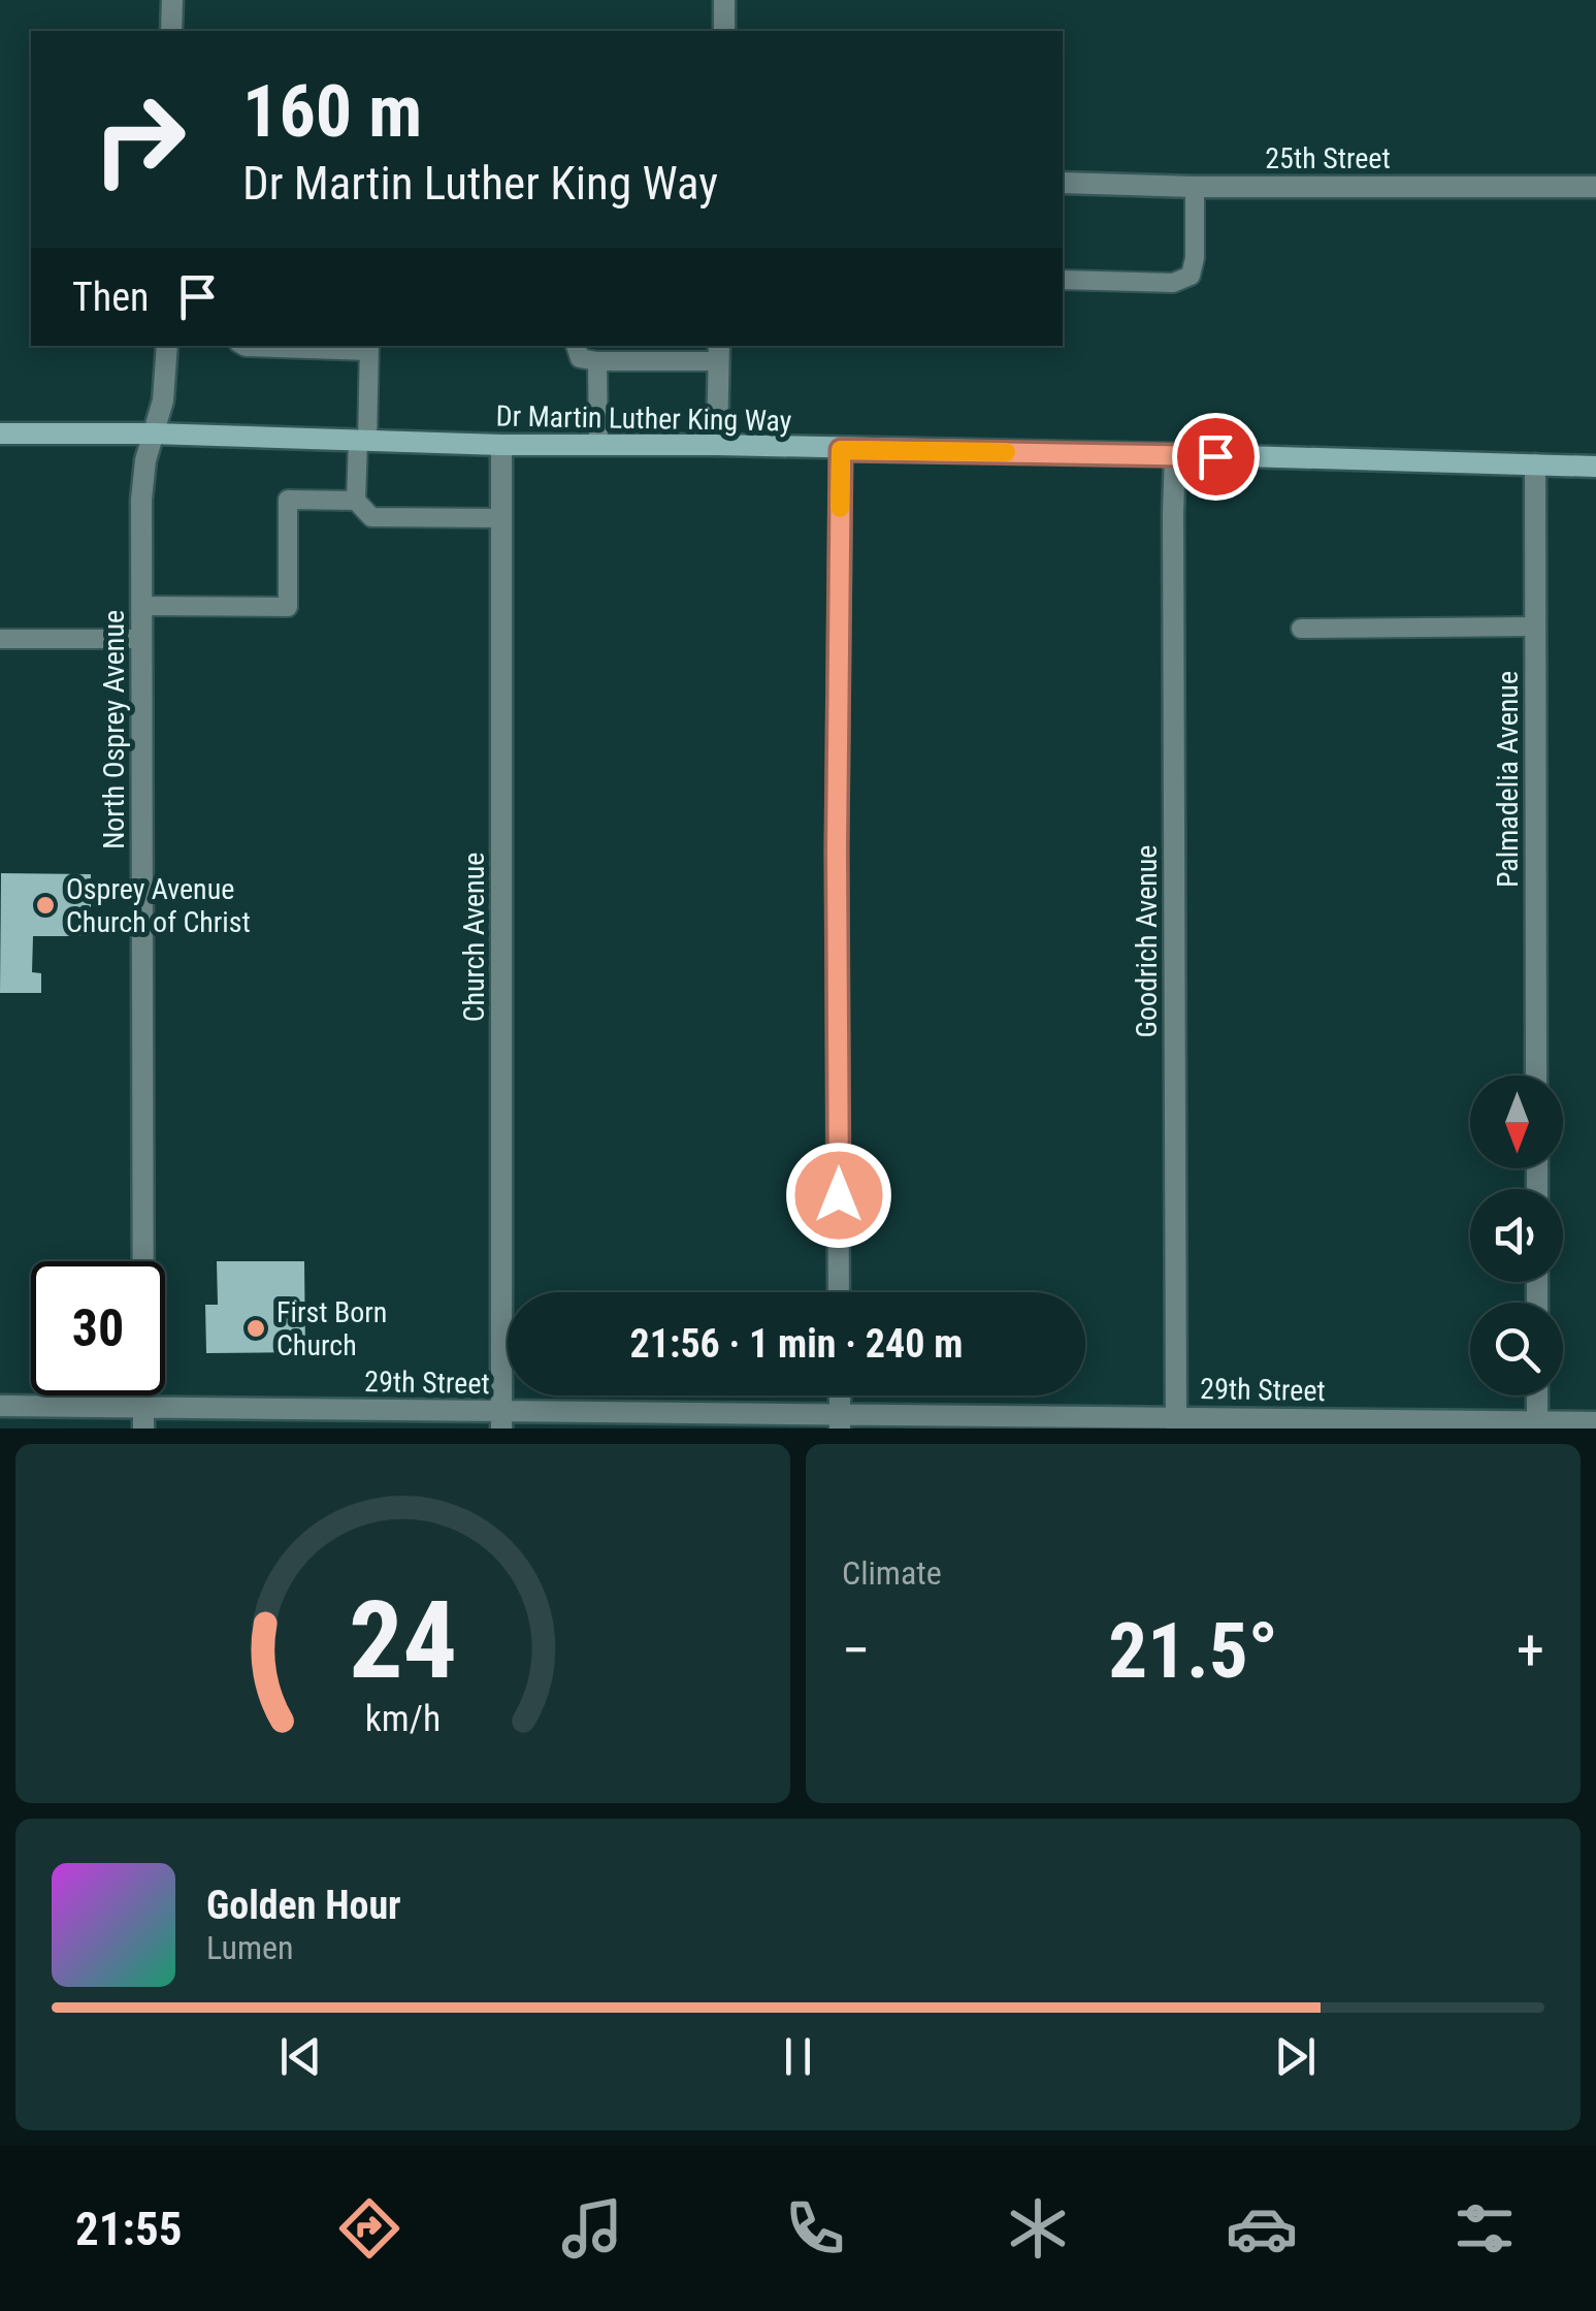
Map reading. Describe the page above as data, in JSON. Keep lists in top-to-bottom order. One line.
{"streets":{"street":["25th Street","Dr Martin Luther King Way","North Osprey Avenue","Palmadelia Avenue","Church Avenue","Goodrich Avenue","29th Street"]},"crossings":[["Dr Martin Luther King Way","North Osprey Avenue"],["Dr Martin Luther King Way","Palmadelia Avenue"],["Dr Martin Luther King Way","Church Avenue"],["Dr Martin Luther King Way","Goodrich Avenue"],["North Osprey Avenue","29th Street"],["Church Avenue","29th Street"],["Goodrich Avenue","29th Street"]],"places":["Osprey Avenue Church of Christ","First Born Church"],"north":"bottom","page":{"turn":["160 m","Dr Martin Luther King Way"],"then":"Then","limit":"30","trip":"21:56 · 1 min · 240 m","tile":"Climate","heat":["−","21.5°","+"],"song":["Golden Hour","Lumen"],"tabs":"21:55","gauge":["24","km/h"]}}
